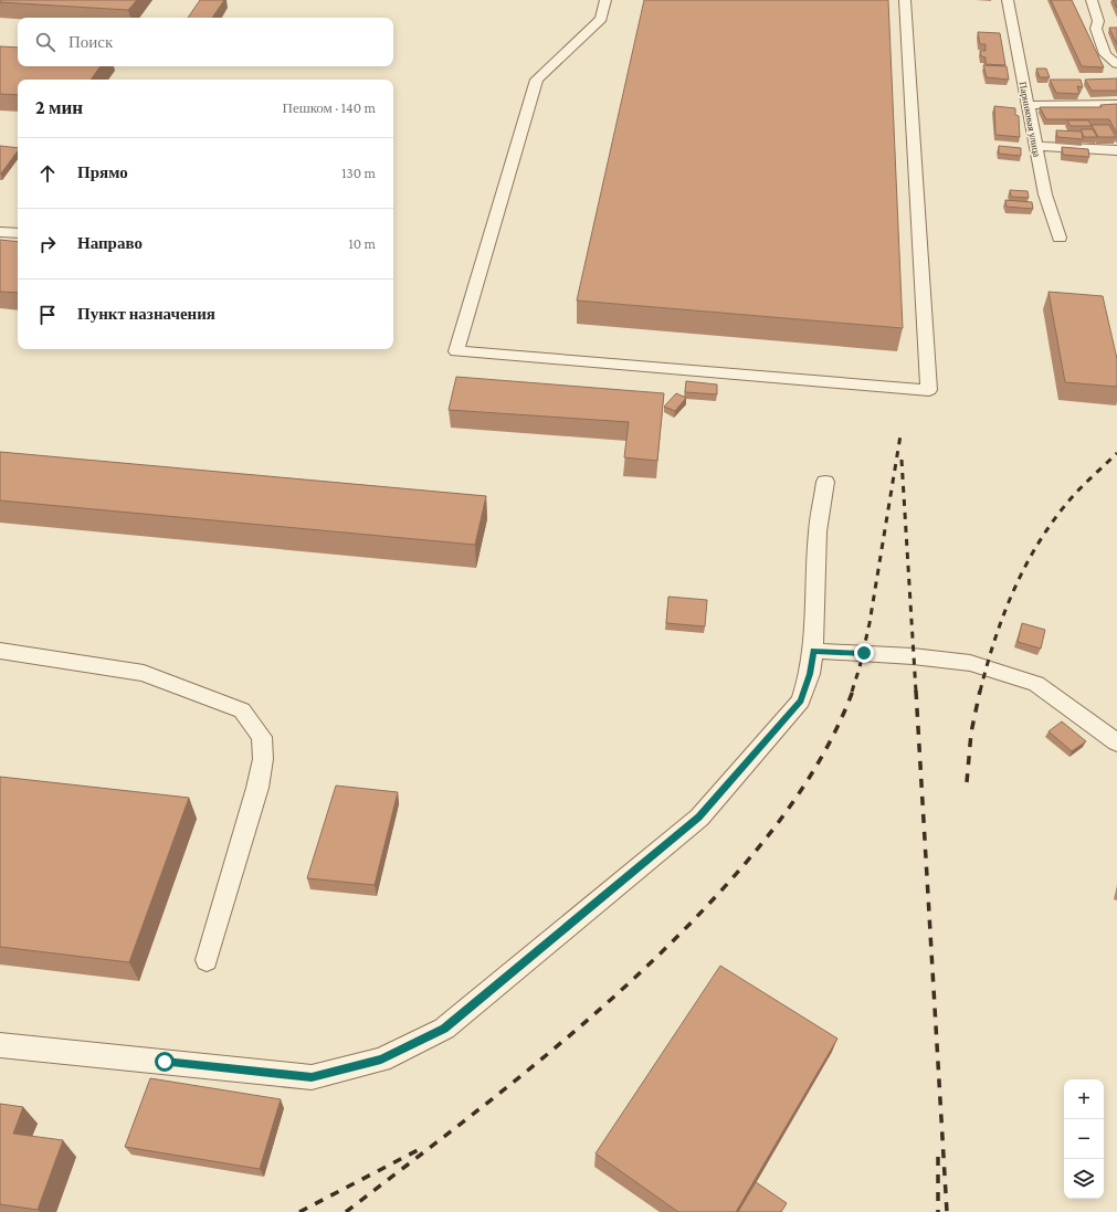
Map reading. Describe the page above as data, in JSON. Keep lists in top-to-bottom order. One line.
{"streets":{"lane":["Парниковая улица"]},"page":{"search":"Поиск","heading":["2 мин","Пешком · 140 m"],"list":[["Прямо","130 m"],["Направо","10 m"],"Пункт назначения"],"map_buttons":["+","−"]}}
